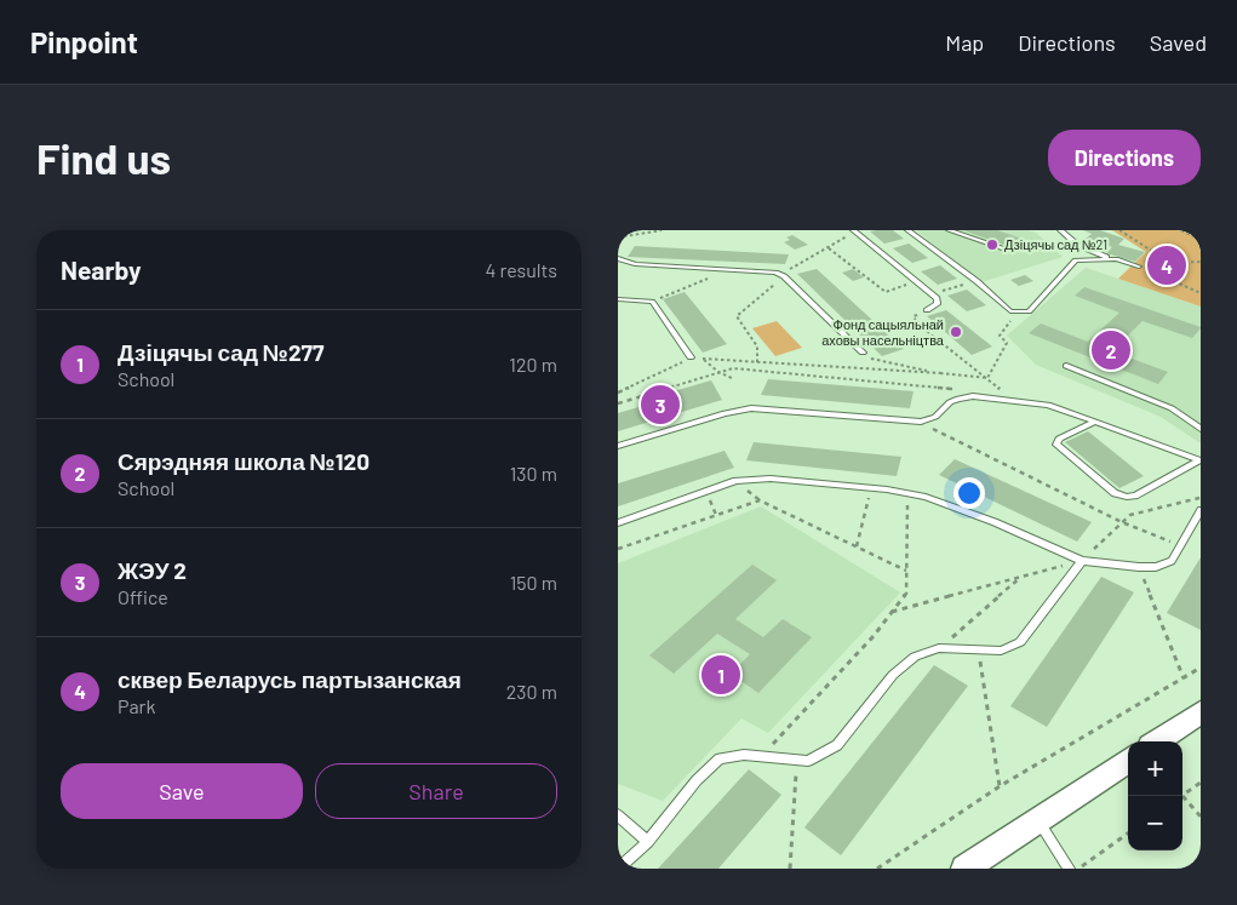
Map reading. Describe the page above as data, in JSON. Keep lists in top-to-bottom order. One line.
{"places":["Дзіцячы сад №21","Фонд сацыяльнай аховы насельніцтва"],"page":{"header":"Pinpoint","nav":["Map","Directions","Saved"],"buttons":["Directions",["Save","Share"]],"title":"Find us","heading":["Nearby","4 results"],"pins":["4","2","3","1"],"list":[{"mark":"1","name":"Дзіцячы сад №277","note":"School","value":"120 m"},{"mark":"2","name":"Сярэдняя школа №120","note":"School","value":"130 m"},{"mark":"3","name":"ЖЭУ 2","note":"Office","value":"150 m"},{"mark":"4","name":"сквер Беларусь партызанская","note":"Park","value":"230 m"}],"map_buttons":["+","−"]}}
